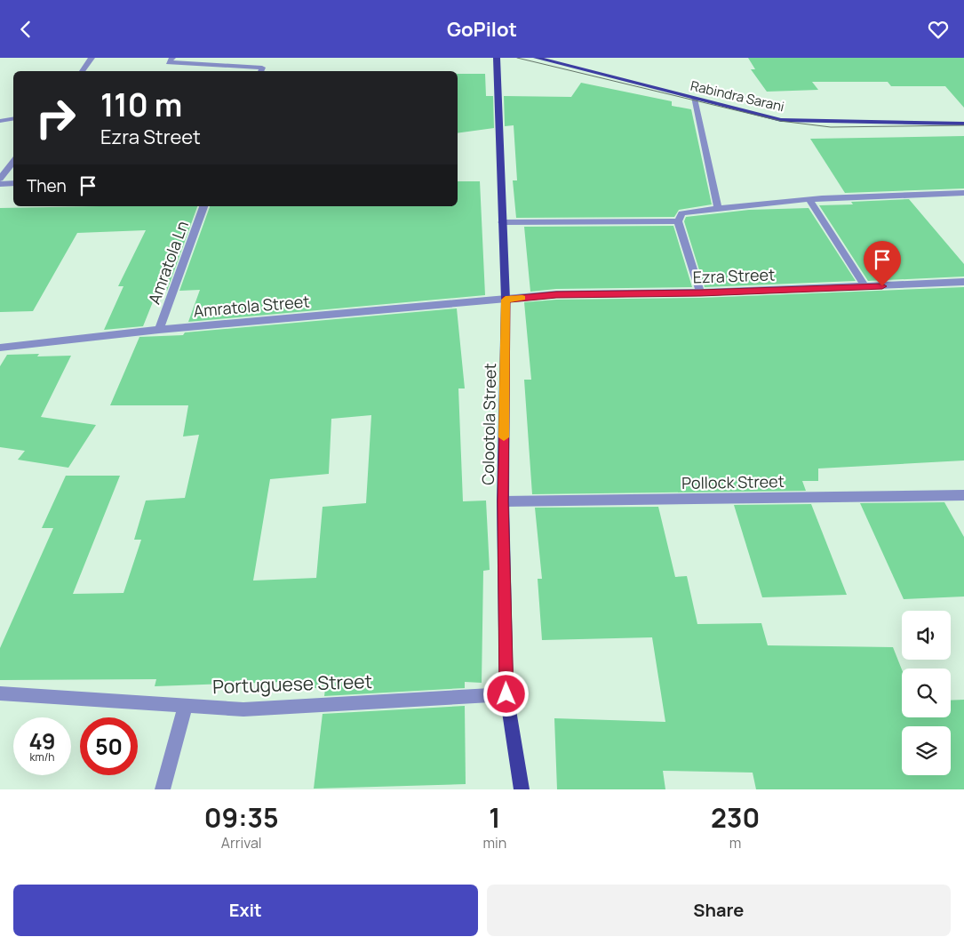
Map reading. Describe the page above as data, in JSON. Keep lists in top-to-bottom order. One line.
{"streets":{"main road":["Rabindra Sarani","Colootola Street"],"street":["Amratola Ln","Ezra Street","Amratola Street","Pollock Street","Portuguese Street"]},"crossings":[["Amratola Ln","Amratola Street"],["Ezra Street","Amratola Street"],["Ezra Street","Colootola Street"],["Amratola Street","Colootola Street"],["Colootola Street","Pollock Street"],["Colootola Street","Portuguese Street"]],"page":{"header":"GoPilot","turn":["110 m","Ezra Street"],"then":"Then","speed":"49 km/h","limit":"50","eta":["09:35","Arrival","1","min","230","m"],"buttons":["Exit","Share"]}}
